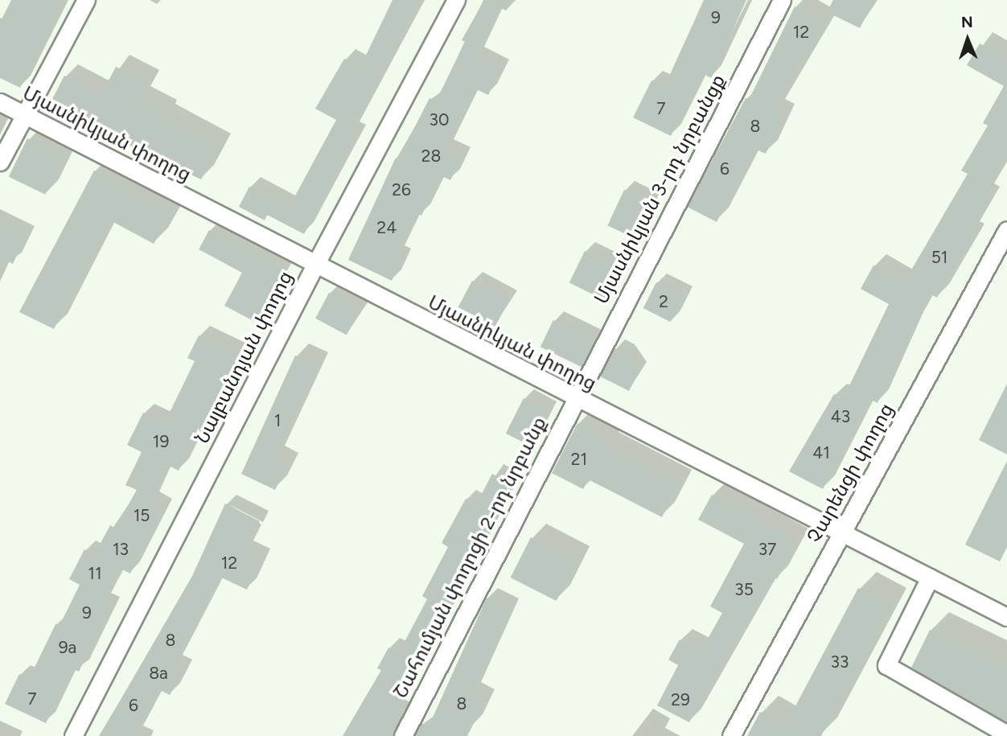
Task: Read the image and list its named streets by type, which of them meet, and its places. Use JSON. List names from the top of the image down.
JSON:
{
  "streets": {
    "street": [
      "Մյասնիկյան փողոց",
      "Մյասնիկյան 3-րդ նրբանցք",
      "Նալբանդյան փողոց",
      "Չարենցի փողոց",
      "Շահումյան փողոցի 2-րդ նրբանք"
    ]
  },
  "crossings": [
    ["Մյասնիկյան փողոց", "Մյասնիկյան 3-րդ նրբանցք"],
    ["Մյասնիկյան փողոց", "Նալբանդյան փողոց"],
    ["Մյասնիկյան փողոց", "Չարենցի փողոց"],
    ["Մյասնիկյան փողոց", "Շահումյան փողոցի 2-րդ նրբանք"],
    ["Մյասնիկյան 3-րդ նրբանցք", "Շահումյան փողոցի 2-րդ նրբանք"]
  ],
  "house_numbers": [
    "9",
    "12",
    "7",
    "30",
    "8",
    "28",
    "6",
    "26",
    "24",
    "51",
    "2",
    "43",
    "1",
    "19",
    "41",
    "21",
    "15",
    "13",
    "37",
    "12",
    "11",
    "35",
    "9",
    "8",
    "9a",
    "33",
    "8a",
    "7",
    "29",
    "8",
    "6"
  ],
  "north": "top"
}
